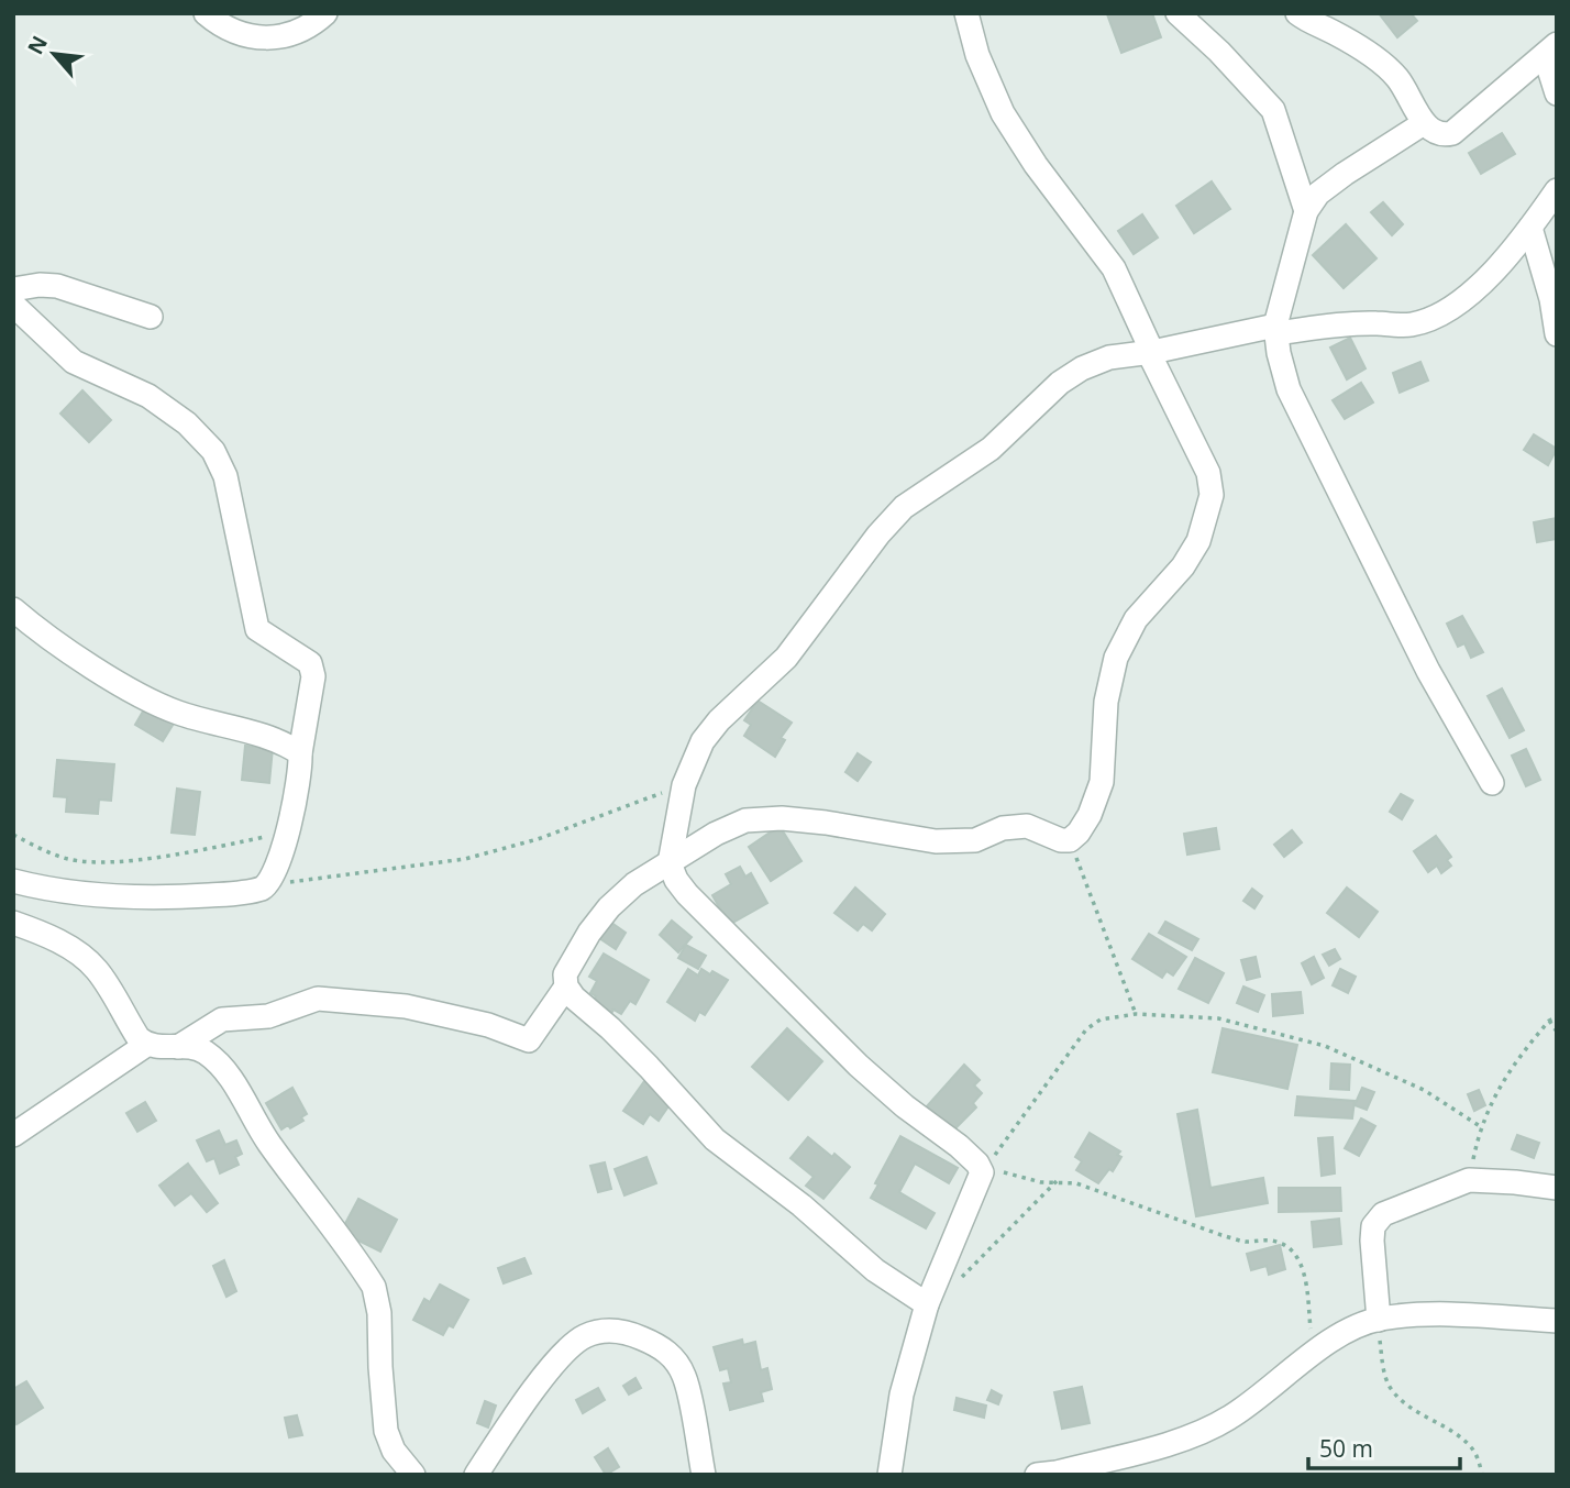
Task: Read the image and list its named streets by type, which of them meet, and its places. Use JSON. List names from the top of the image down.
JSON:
{
  "scale_bar": "50 m",
  "north": "top left"
}
